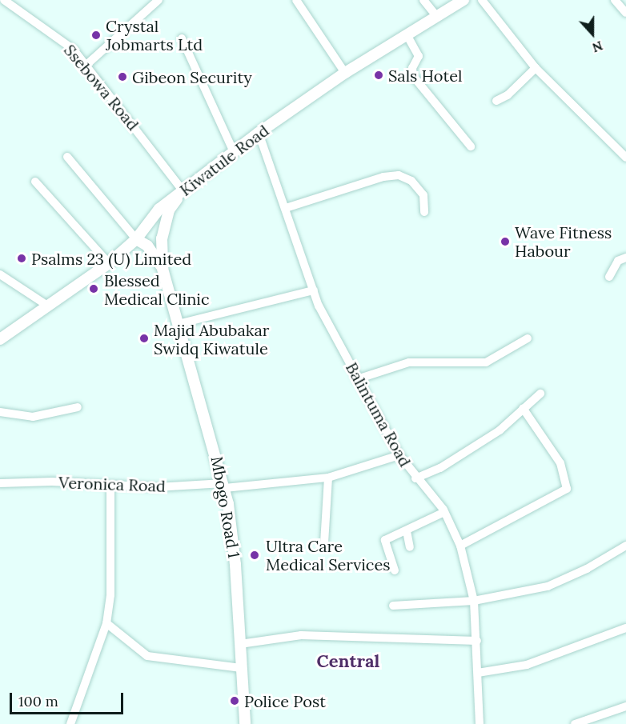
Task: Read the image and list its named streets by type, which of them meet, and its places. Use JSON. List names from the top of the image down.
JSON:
{
  "streets": {
    "main road": ["Kiwatule Road", "Mbogo Road 1"],
    "street": ["Ssebowa Road", "Balintuma Road", "Veronica Road"]
  },
  "crossings": [
    ["Ssebowa Road", "Kiwatule Road"],
    ["Ssebowa Road", "Mbogo Road 1"],
    ["Kiwatule Road", "Balintuma Road"],
    ["Kiwatule Road", "Mbogo Road 1"],
    ["Balintuma Road", "Veronica Road"],
    ["Veronica Road", "Mbogo Road 1"]
  ],
  "districts": ["Central"],
  "places": [
    "Crystal Jobmarts Ltd",
    "Sals Hotel",
    "Gibeon Security",
    "Wave Fitness Habour",
    "Psalms 23 (U) Limited",
    "Blessed Medical Clinic",
    "Majid Abubakar Swidq Kiwatule",
    "Ultra Care Medical Services",
    "Police Post"
  ],
  "scale_bar": "100 m",
  "north": "bottom"
}
